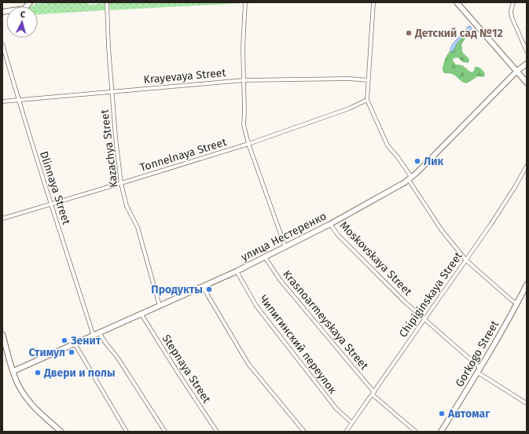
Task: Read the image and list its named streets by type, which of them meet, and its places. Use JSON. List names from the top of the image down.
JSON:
{
  "streets": {
    "street": [
      "Krayevaya Street",
      "Kazachya Street",
      "Tonnelnaya Street",
      "Dlinnaya Street",
      "улица Нестеренко",
      "Moskovskaya Street",
      "Chipiginskaya Street",
      "Krasnoarmeyskaya Street",
      "Чипигинский переулок",
      "Gorkogo Street",
      "Stepnaya Street"
    ]
  },
  "crossings": [
    ["Krayevaya Street", "Kazachya Street"],
    ["Krayevaya Street", "Dlinnaya Street"],
    ["Kazachya Street", "Tonnelnaya Street"],
    ["Kazachya Street", "улица Нестеренко"],
    ["Tonnelnaya Street", "Dlinnaya Street"],
    ["Dlinnaya Street", "улица Нестеренко"],
    ["улица Нестеренко", "Moskovskaya Street"],
    ["улица Нестеренко", "Krasnoarmeyskaya Street"],
    ["улица Нестеренко", "Чипигинский переулок"],
    ["улица Нестеренко", "Stepnaya Street"],
    ["Moskovskaya Street", "Chipiginskaya Street"],
    ["Moskovskaya Street", "Gorkogo Street"],
    ["Chipiginskaya Street", "Krasnoarmeyskaya Street"],
    ["Chipiginskaya Street", "Чипигинский переулок"]
  ],
  "places": [
    "Детский сад №12",
    "Лик",
    "Продукты",
    "Зенит",
    "Стимул",
    "Двери и полы",
    "Автомаг"
  ],
  "north": "top"
}
